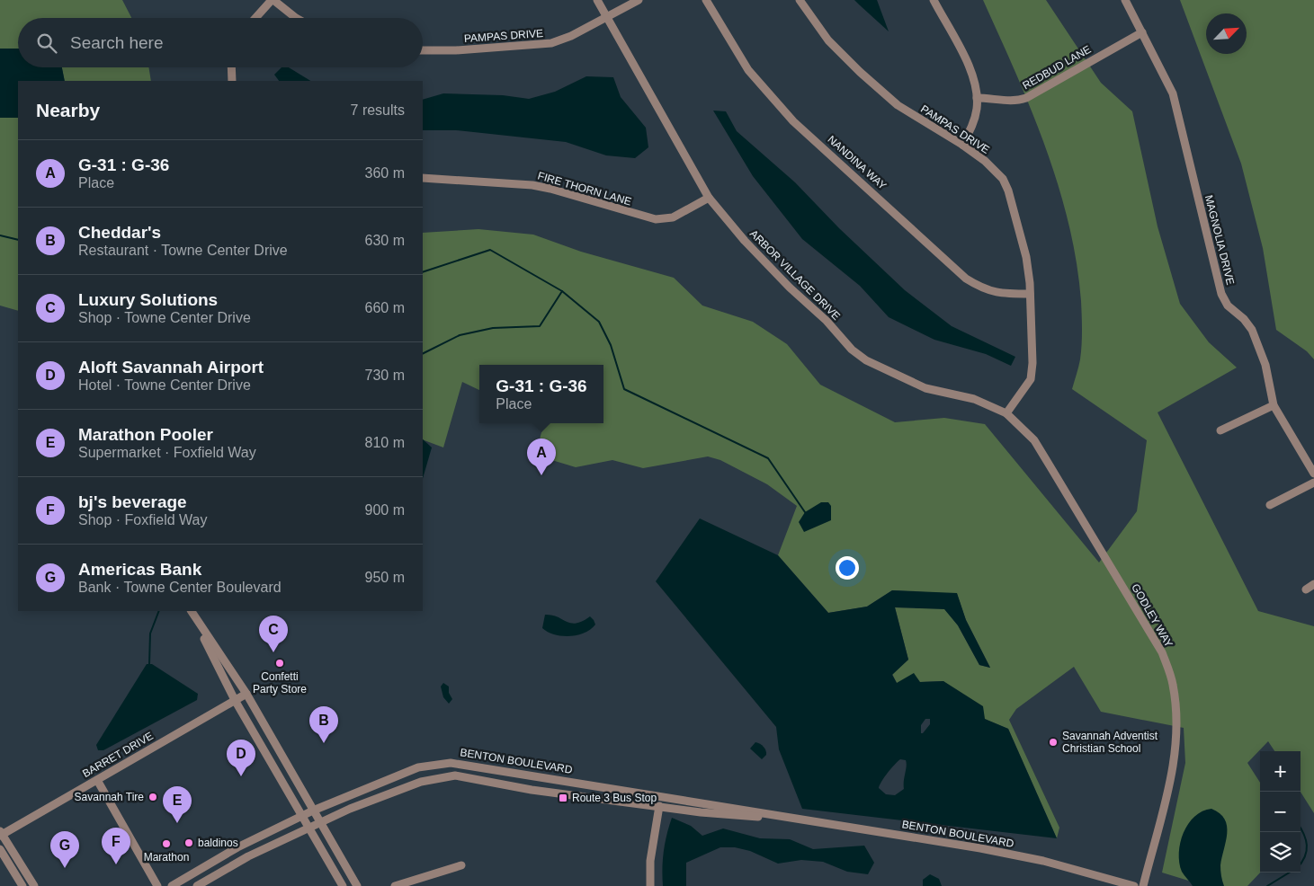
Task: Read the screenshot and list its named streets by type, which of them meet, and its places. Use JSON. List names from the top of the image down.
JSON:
{
  "streets": {
    "street": [
      "PAMPAS DRIVE",
      "REDBUD LANE",
      "NANDINA WAY",
      "FIRE THORN LANE",
      "MAGNOLIA DRIVE",
      "ARBOR VILLAGE DRIVE",
      "GODLEY WAY",
      "BARRET DRIVE",
      "BENTON BOULEVARD"
    ]
  },
  "crossings": [
    ["PAMPAS DRIVE", "NANDINA WAY"],
    ["PAMPAS DRIVE", "ARBOR VILLAGE DRIVE"],
    ["PAMPAS DRIVE", "GODLEY WAY"],
    ["REDBUD LANE", "MAGNOLIA DRIVE"],
    ["FIRE THORN LANE", "ARBOR VILLAGE DRIVE"],
    ["ARBOR VILLAGE DRIVE", "GODLEY WAY"]
  ],
  "places": {
    "other": [
      "Confetti Party Store",
      "Savannah Adventist Christian School",
      "Savannah Tire",
      "baldinos",
      "Marathon"
    ],
    "transit": ["Route 3 Bus Stop"]
  },
  "north": "top right",
  "page": {
    "search": "Search here",
    "heading": ["Nearby", "7 results"],
    "list": [
      {
        "mark": "A",
        "name": "G-31 : G-36",
        "note": "Place",
        "value": "360 m"
      },
      {
        "mark": "B",
        "name": "Cheddar's",
        "note": "Restaurant · Towne Center Drive",
        "value": "630 m"
      },
      {
        "mark": "C",
        "name": "Luxury Solutions",
        "note": "Shop · Towne Center Drive",
        "value": "660 m"
      },
      {
        "mark": "D",
        "name": "Aloft Savannah Airport",
        "note": "Hotel · Towne Center Drive",
        "value": "730 m"
      },
      {
        "mark": "E",
        "name": "Marathon Pooler",
        "note": "Supermarket · Foxfield Way",
        "value": "810 m"
      },
      {
        "mark": "F",
        "name": "bj's beverage",
        "note": "Shop · Foxfield Way",
        "value": "900 m"
      },
      {
        "mark": "G",
        "name": "Americas Bank",
        "note": "Bank · Towne Center Boulevard",
        "value": "950 m"
      }
    ],
    "popup": ["G-31 : G-36", "Place"],
    "pins": [
      "A",
      "C",
      "B",
      "D",
      "E",
      "F",
      "G"
    ],
    "map_buttons": ["+", "−"]
  }
}
